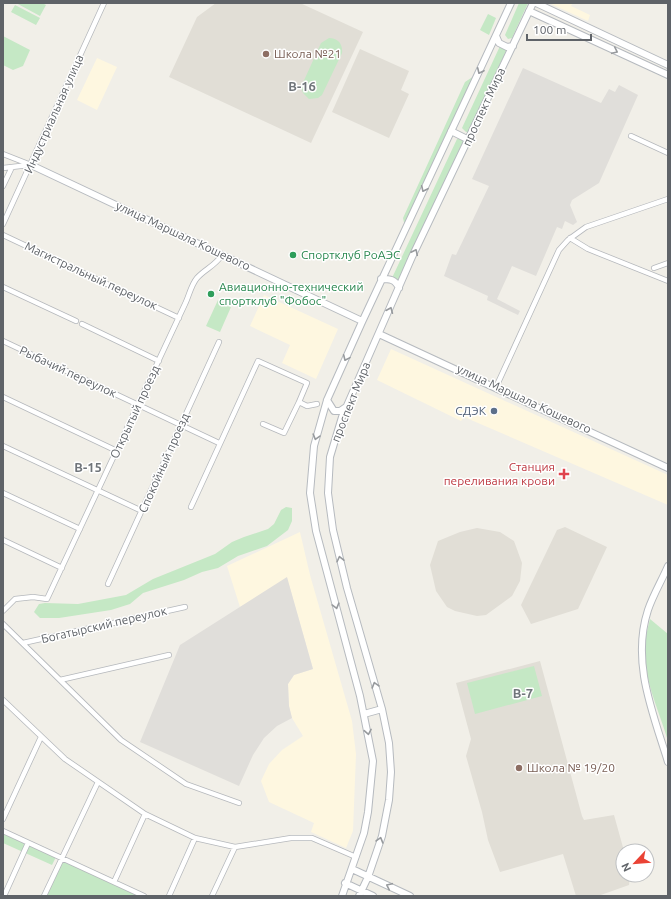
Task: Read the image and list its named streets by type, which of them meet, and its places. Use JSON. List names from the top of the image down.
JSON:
{
  "streets": {
    "main road": ["проспект Мира", "улица Маршала Кошевого"],
    "street": [
      "Индустриальная улица",
      "Магистральный переулок",
      "Рыбачий переулок",
      "Открытый проезд",
      "Спокойный проезд",
      "Богатырский переулок"
    ]
  },
  "crossings": [
    ["проспект Мира", "улица Маршала Кошевого"],
    ["Индустриальная улица", "улица Маршала Кошевого"],
    ["улица Маршала Кошевого", "Открытый проезд"],
    ["Магистральный переулок", "Открытый проезд"],
    ["Рыбачий переулок", "Открытый проезд"],
    ["Рыбачий переулок", "Спокойный проезд"]
  ],
  "districts": ["В-16", "В-15", "В-7"],
  "places": {
    "other": [
      "Школа №21",
      "Спортклуб РоАЭС",
      "Авиационно-технический спортклуб \"Фобос\"",
      "СДЭК",
      "Школа № 19/20"
    ],
    "health": ["Станция переливания крови"]
  },
  "scale_bar": "100 m",
  "north": "bottom left"
}
